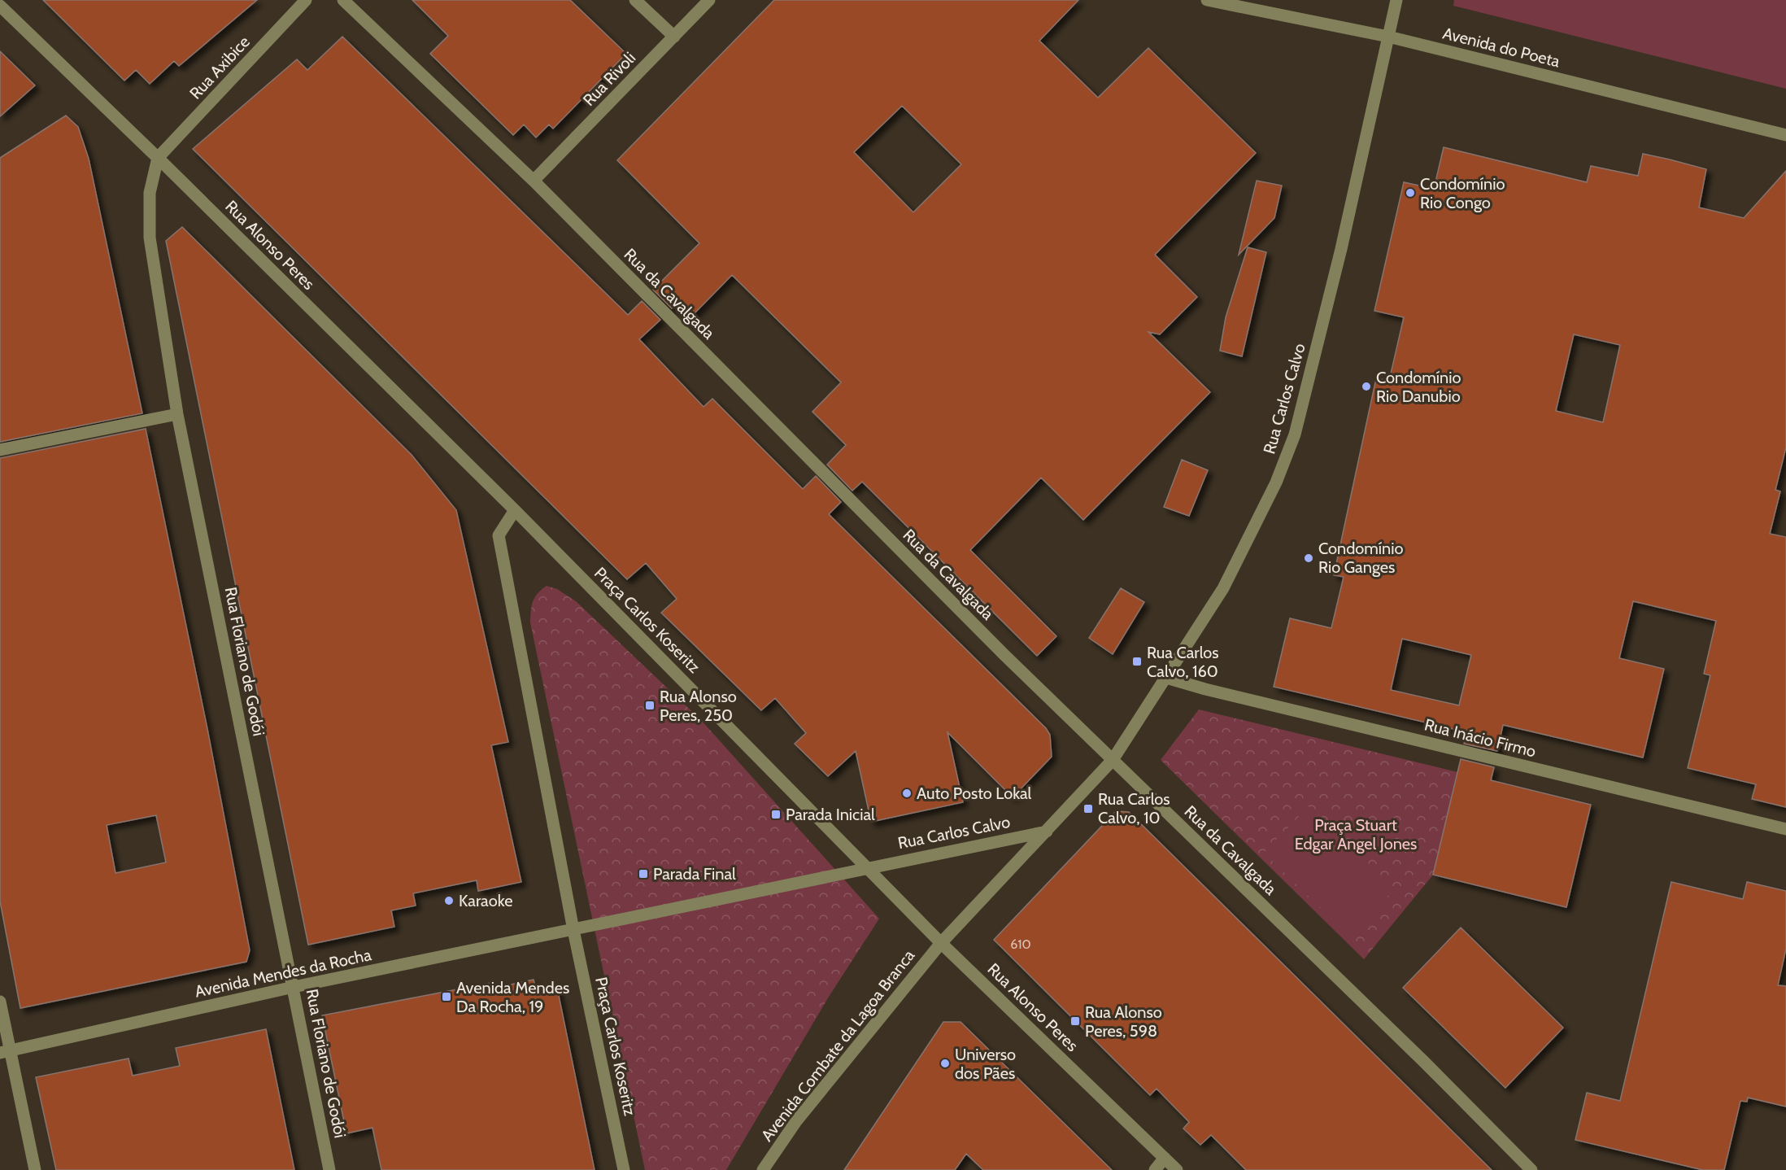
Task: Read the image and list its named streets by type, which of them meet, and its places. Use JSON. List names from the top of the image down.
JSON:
{
  "streets": {
    "street": [
      "Avenida do Poeta",
      "Rua Axibice",
      "Rua Rivoli",
      "Rua Alonso Peres",
      "Rua da Cavalgada",
      "Rua Carlos Calvo",
      "Praça Carlos Koseritz",
      "Rua Floriano de Godói",
      "Rua Inácio Firmo",
      "Avenida Mendes da Rocha",
      "Avenida Combate da Lagoa Branca"
    ]
  },
  "crossings": [
    ["Avenida do Poeta", "Rua Carlos Calvo"],
    ["Rua Axibice", "Rua Alonso Peres"],
    ["Rua Axibice", "Rua Floriano de Godói"],
    ["Rua Rivoli", "Rua da Cavalgada"],
    ["Rua Alonso Peres", "Rua Carlos Calvo"],
    ["Rua Alonso Peres", "Praça Carlos Koseritz"],
    ["Rua Alonso Peres", "Rua Floriano de Godói"],
    ["Rua Alonso Peres", "Avenida Combate da Lagoa Branca"],
    ["Rua da Cavalgada", "Rua Carlos Calvo"],
    ["Rua Carlos Calvo", "Praça Carlos Koseritz"],
    ["Rua Carlos Calvo", "Rua Inácio Firmo"],
    ["Rua Carlos Calvo", "Avenida Combate da Lagoa Branca"],
    ["Praça Carlos Koseritz", "Avenida Mendes da Rocha"],
    ["Rua Floriano de Godói", "Avenida Mendes da Rocha"]
  ],
  "parks": ["Praça Stuart Edgar Angel Jones"],
  "places": {
    "other": [
      "Condomínio Rio Congo",
      "Condomínio Rio Danubio",
      "Condomínio Rio Ganges",
      "Auto Posto Lokal",
      "Karaoke",
      "Universo dos Pães"
    ],
    "transit": [
      "Rua Carlos Calvo, 160",
      "Rua Alonso Peres, 250",
      "Rua Carlos Calvo, 10",
      "Parada Inicial",
      "Parada Final",
      "Avenida Mendes Da Rocha, 19",
      "Rua Alonso Peres, 598"
    ]
  },
  "house_numbers": ["610"]
}
